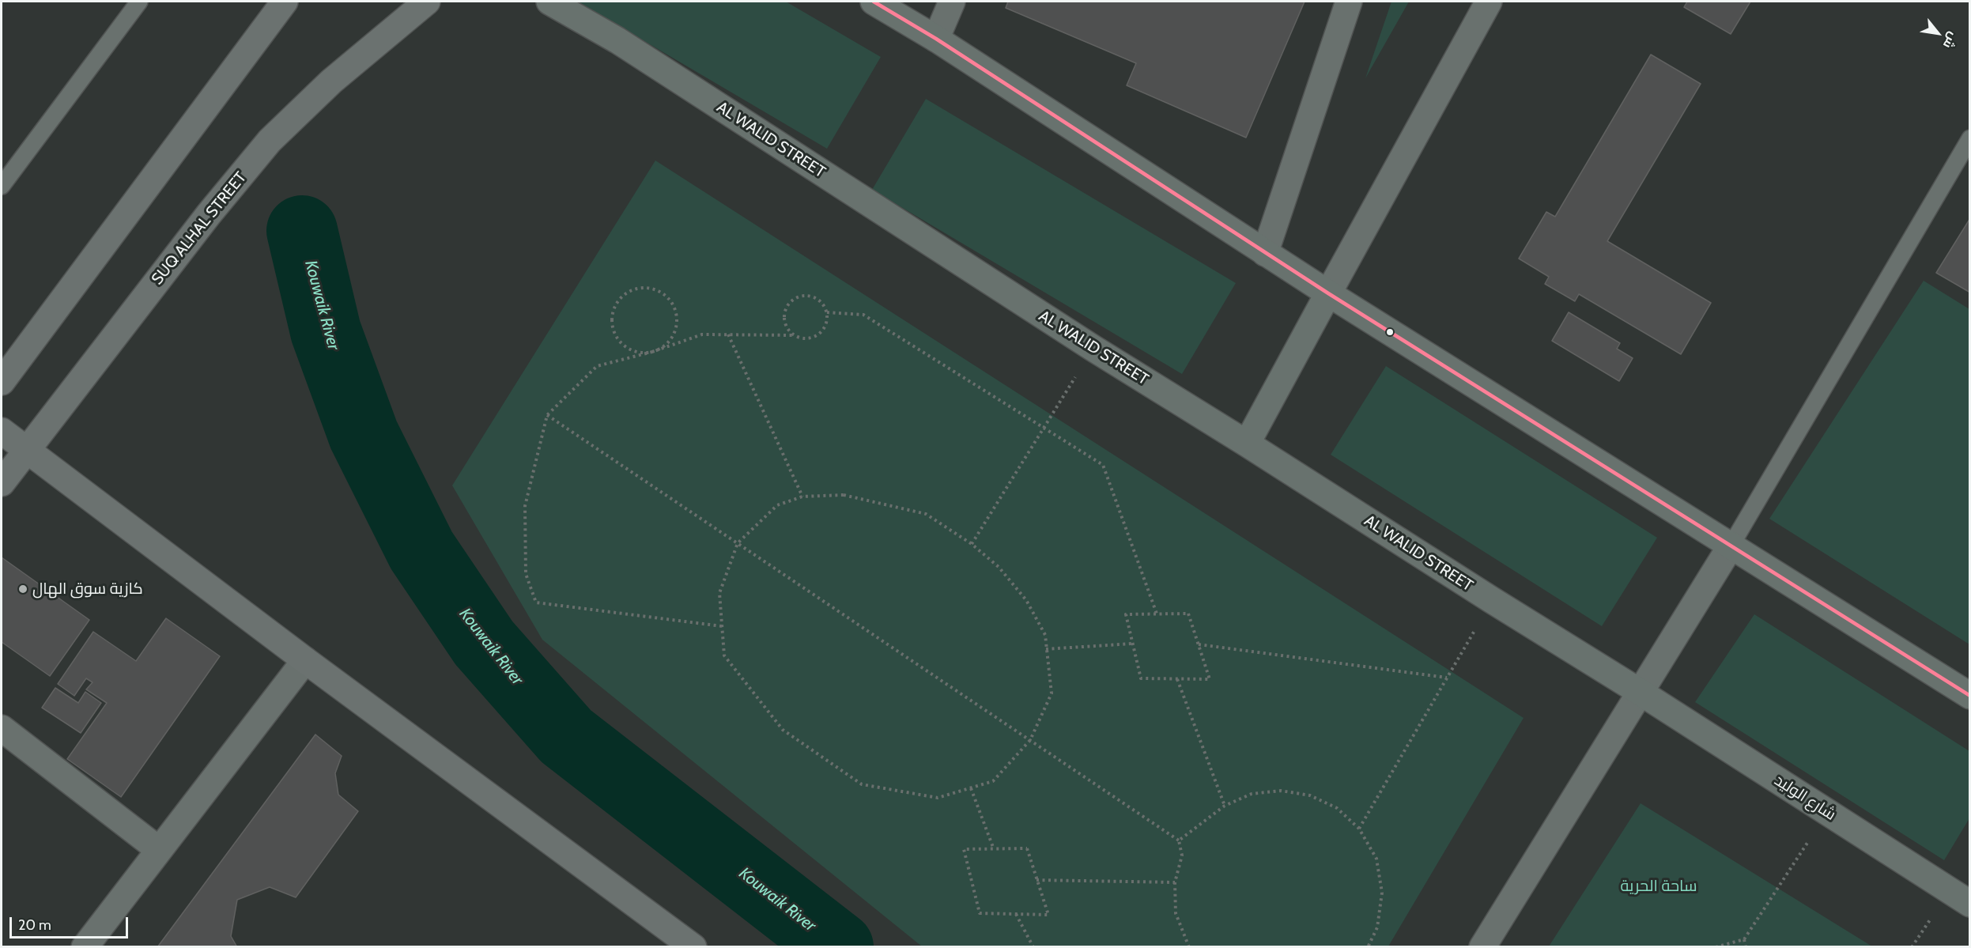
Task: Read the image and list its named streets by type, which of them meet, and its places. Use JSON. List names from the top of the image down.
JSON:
{
  "streets": {
    "main road": ["AL WALID STREET", "SUQ ALHAL STREET", "شارع الوليد"]
  },
  "crossings": [
    ["AL WALID STREET", "شارع الوليد"]
  ],
  "water": ["Kouwaik River"],
  "parks": ["ساحة الحرية"],
  "places": ["كازية سوق الهال"],
  "scale_bar": "20 m",
  "north": "bottom right"
}
